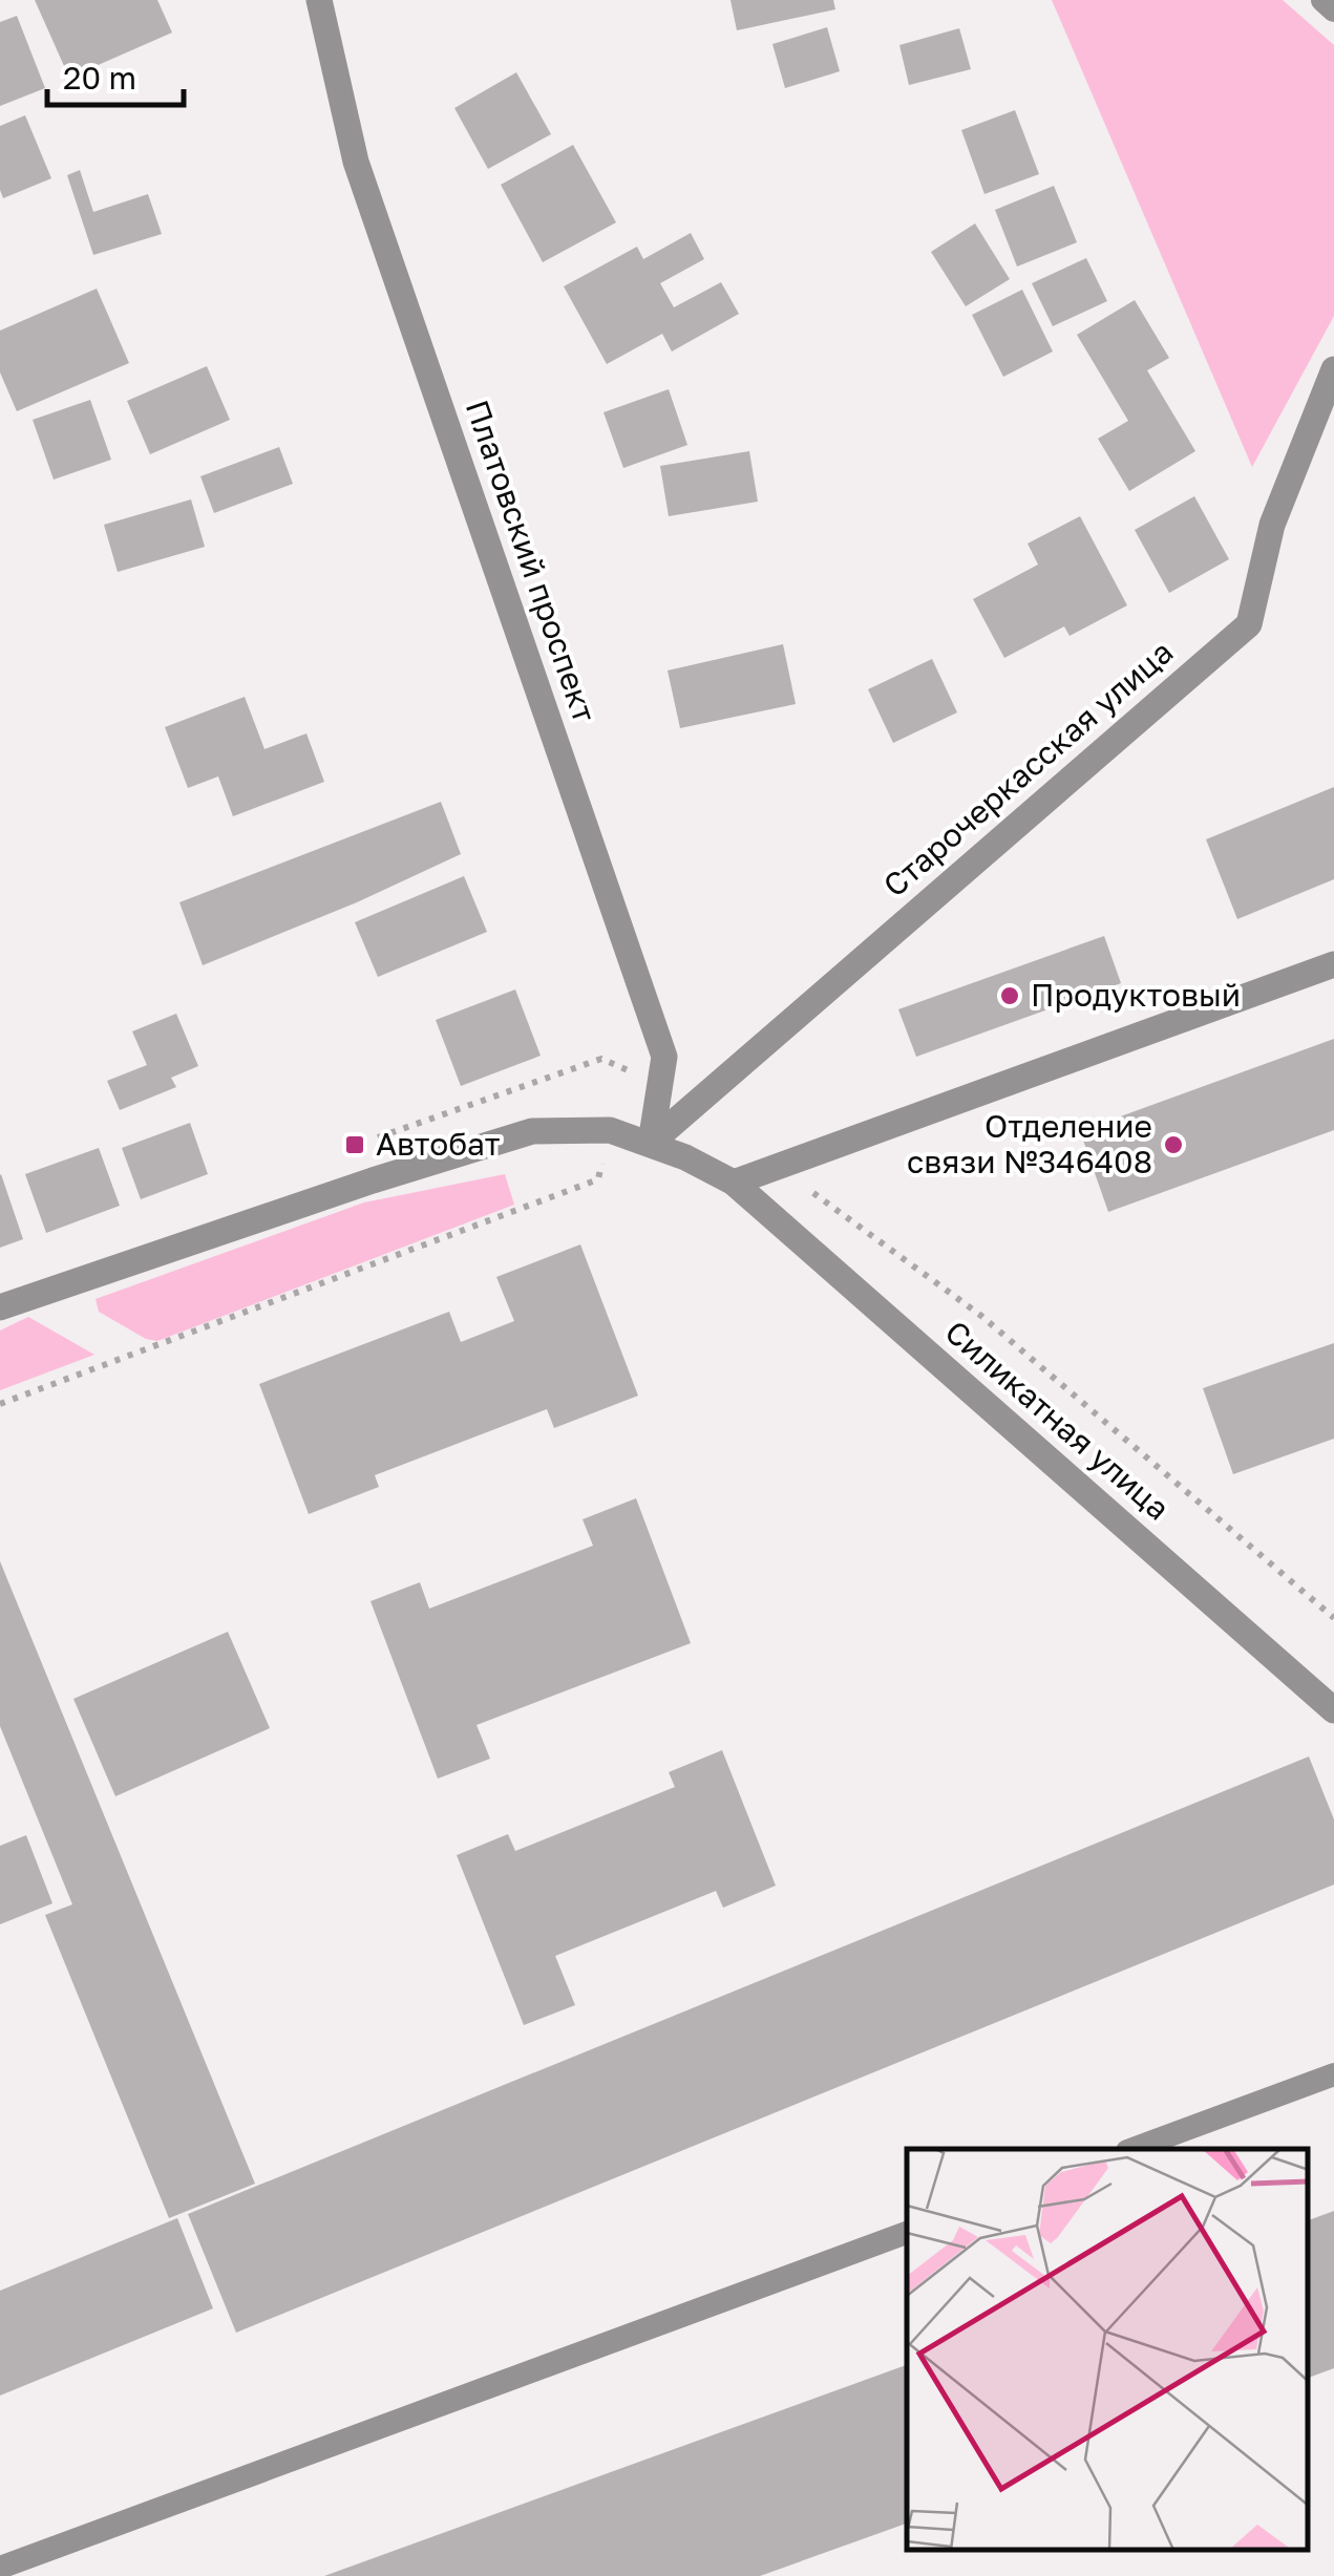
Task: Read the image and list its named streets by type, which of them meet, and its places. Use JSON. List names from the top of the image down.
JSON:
{
  "streets": {
    "street": ["Платовский проспект", "Старочеркасская улица", "Силикатная улица"]
  },
  "crossings": [
    ["Платовский проспект", "Старочеркасская улица"],
    ["Платовский проспект", "Силикатная улица"],
    ["Старочеркасская улица", "Силикатная улица"]
  ],
  "places": {
    "other": ["Продуктовый", "Отделение связи №346408"],
    "transit": ["Автобат"]
  },
  "scale_bar": "20 m"
}
